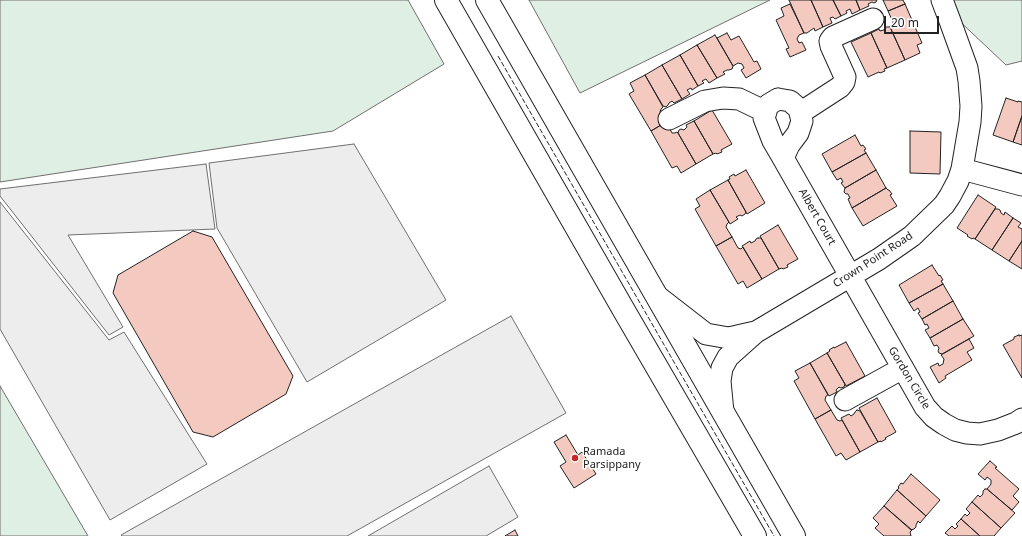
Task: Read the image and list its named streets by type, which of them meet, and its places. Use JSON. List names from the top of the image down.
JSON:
{
  "streets": {
    "street": ["Albert Court", "Crown Point Road", "Gordon Circle"]
  },
  "crossings": [
    ["Albert Court", "Crown Point Road"],
    ["Albert Court", "Gordon Circle"],
    ["Crown Point Road", "Gordon Circle"]
  ],
  "places": ["Ramada Parsippany"],
  "scale_bar": "20 m"
}
